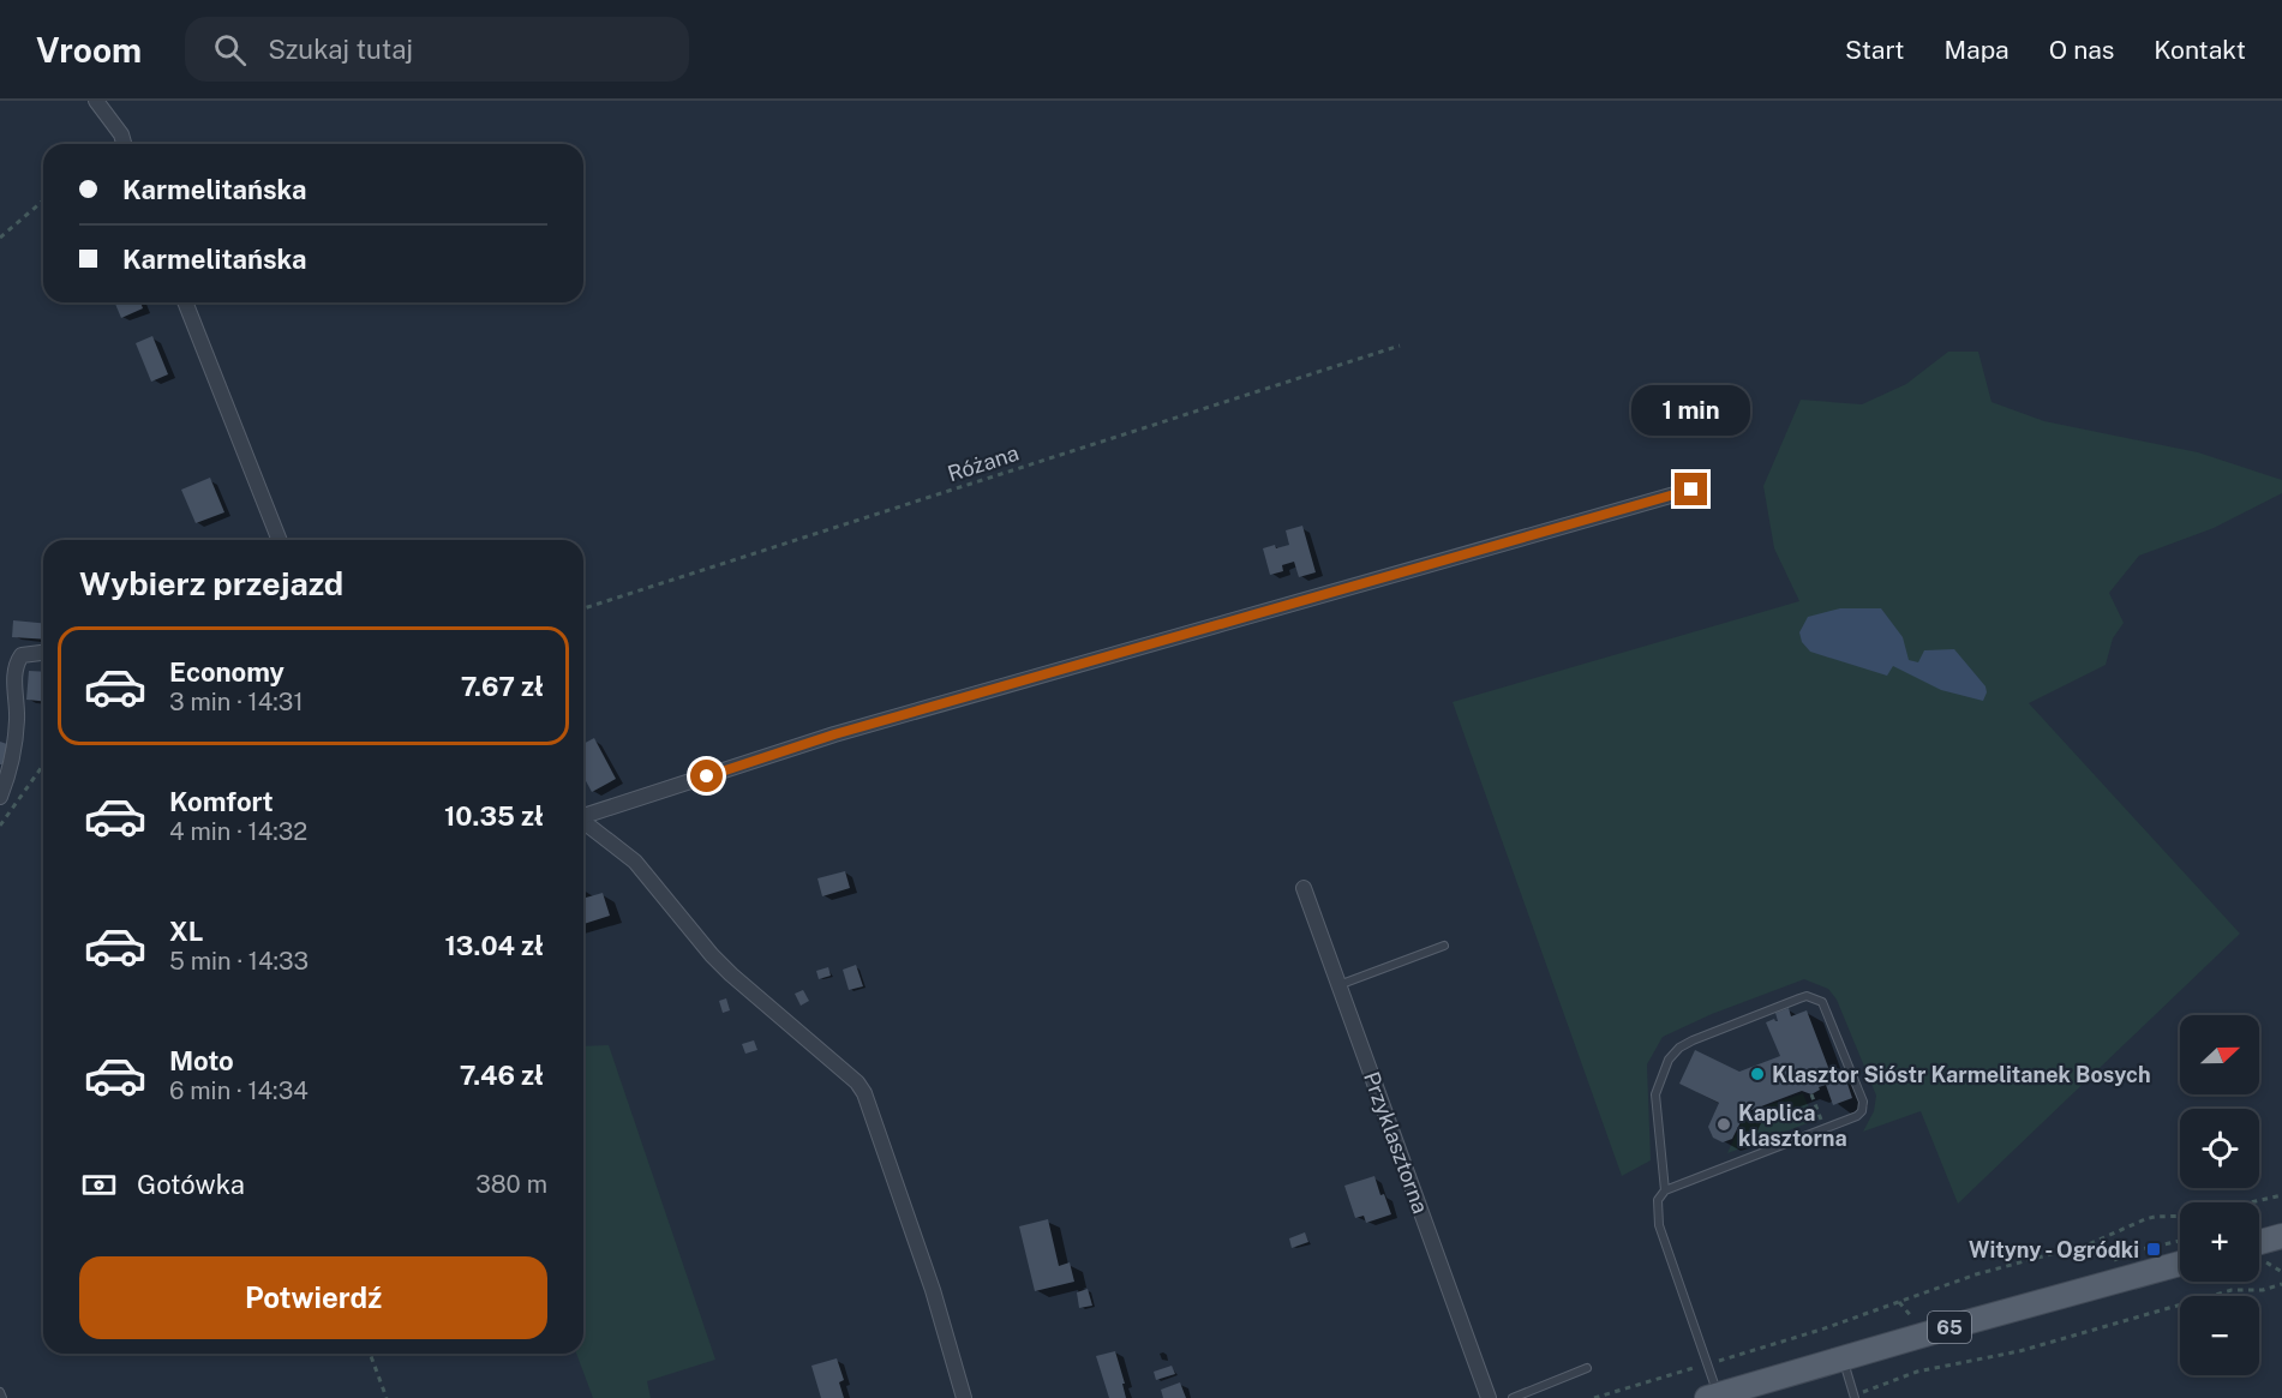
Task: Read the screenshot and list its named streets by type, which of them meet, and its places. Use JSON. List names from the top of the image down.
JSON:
{
  "streets": {
    "main road": ["65"],
    "street": ["Przyklasztorna"],
    "path": ["Różana"]
  },
  "places": {
    "other": ["Klasztor Sióstr Karmelitanek Bosych", "Kaplica klasztorna"],
    "transit": ["Wityny - Ogródki"]
  },
  "north": "right",
  "page": {
    "header": "Vroom",
    "search": "Szukaj tutaj",
    "nav": [
      "Start",
      "Mapa",
      "O nas",
      "Kontakt"
    ],
    "banner": ["Karmelitańska", "Karmelitańska"],
    "bubble": "1 min",
    "heading": "Wybierz przejazd",
    "list": [
      {
        "name": "Economy",
        "note": "3 min · 14:31",
        "value": "7.67 zł"
      },
      {
        "name": "Komfort",
        "note": "4 min · 14:32",
        "value": "10.35 zł"
      },
      {
        "name": "XL",
        "note": "5 min · 14:33",
        "value": "13.04 zł"
      },
      {
        "name": "Moto",
        "note": "6 min · 14:34",
        "value": "7.46 zł"
      }
    ],
    "map_buttons": ["+", "−"],
    "pay": ["Gotówka", "380 m"],
    "buttons": "Potwierdź"
  }
}
